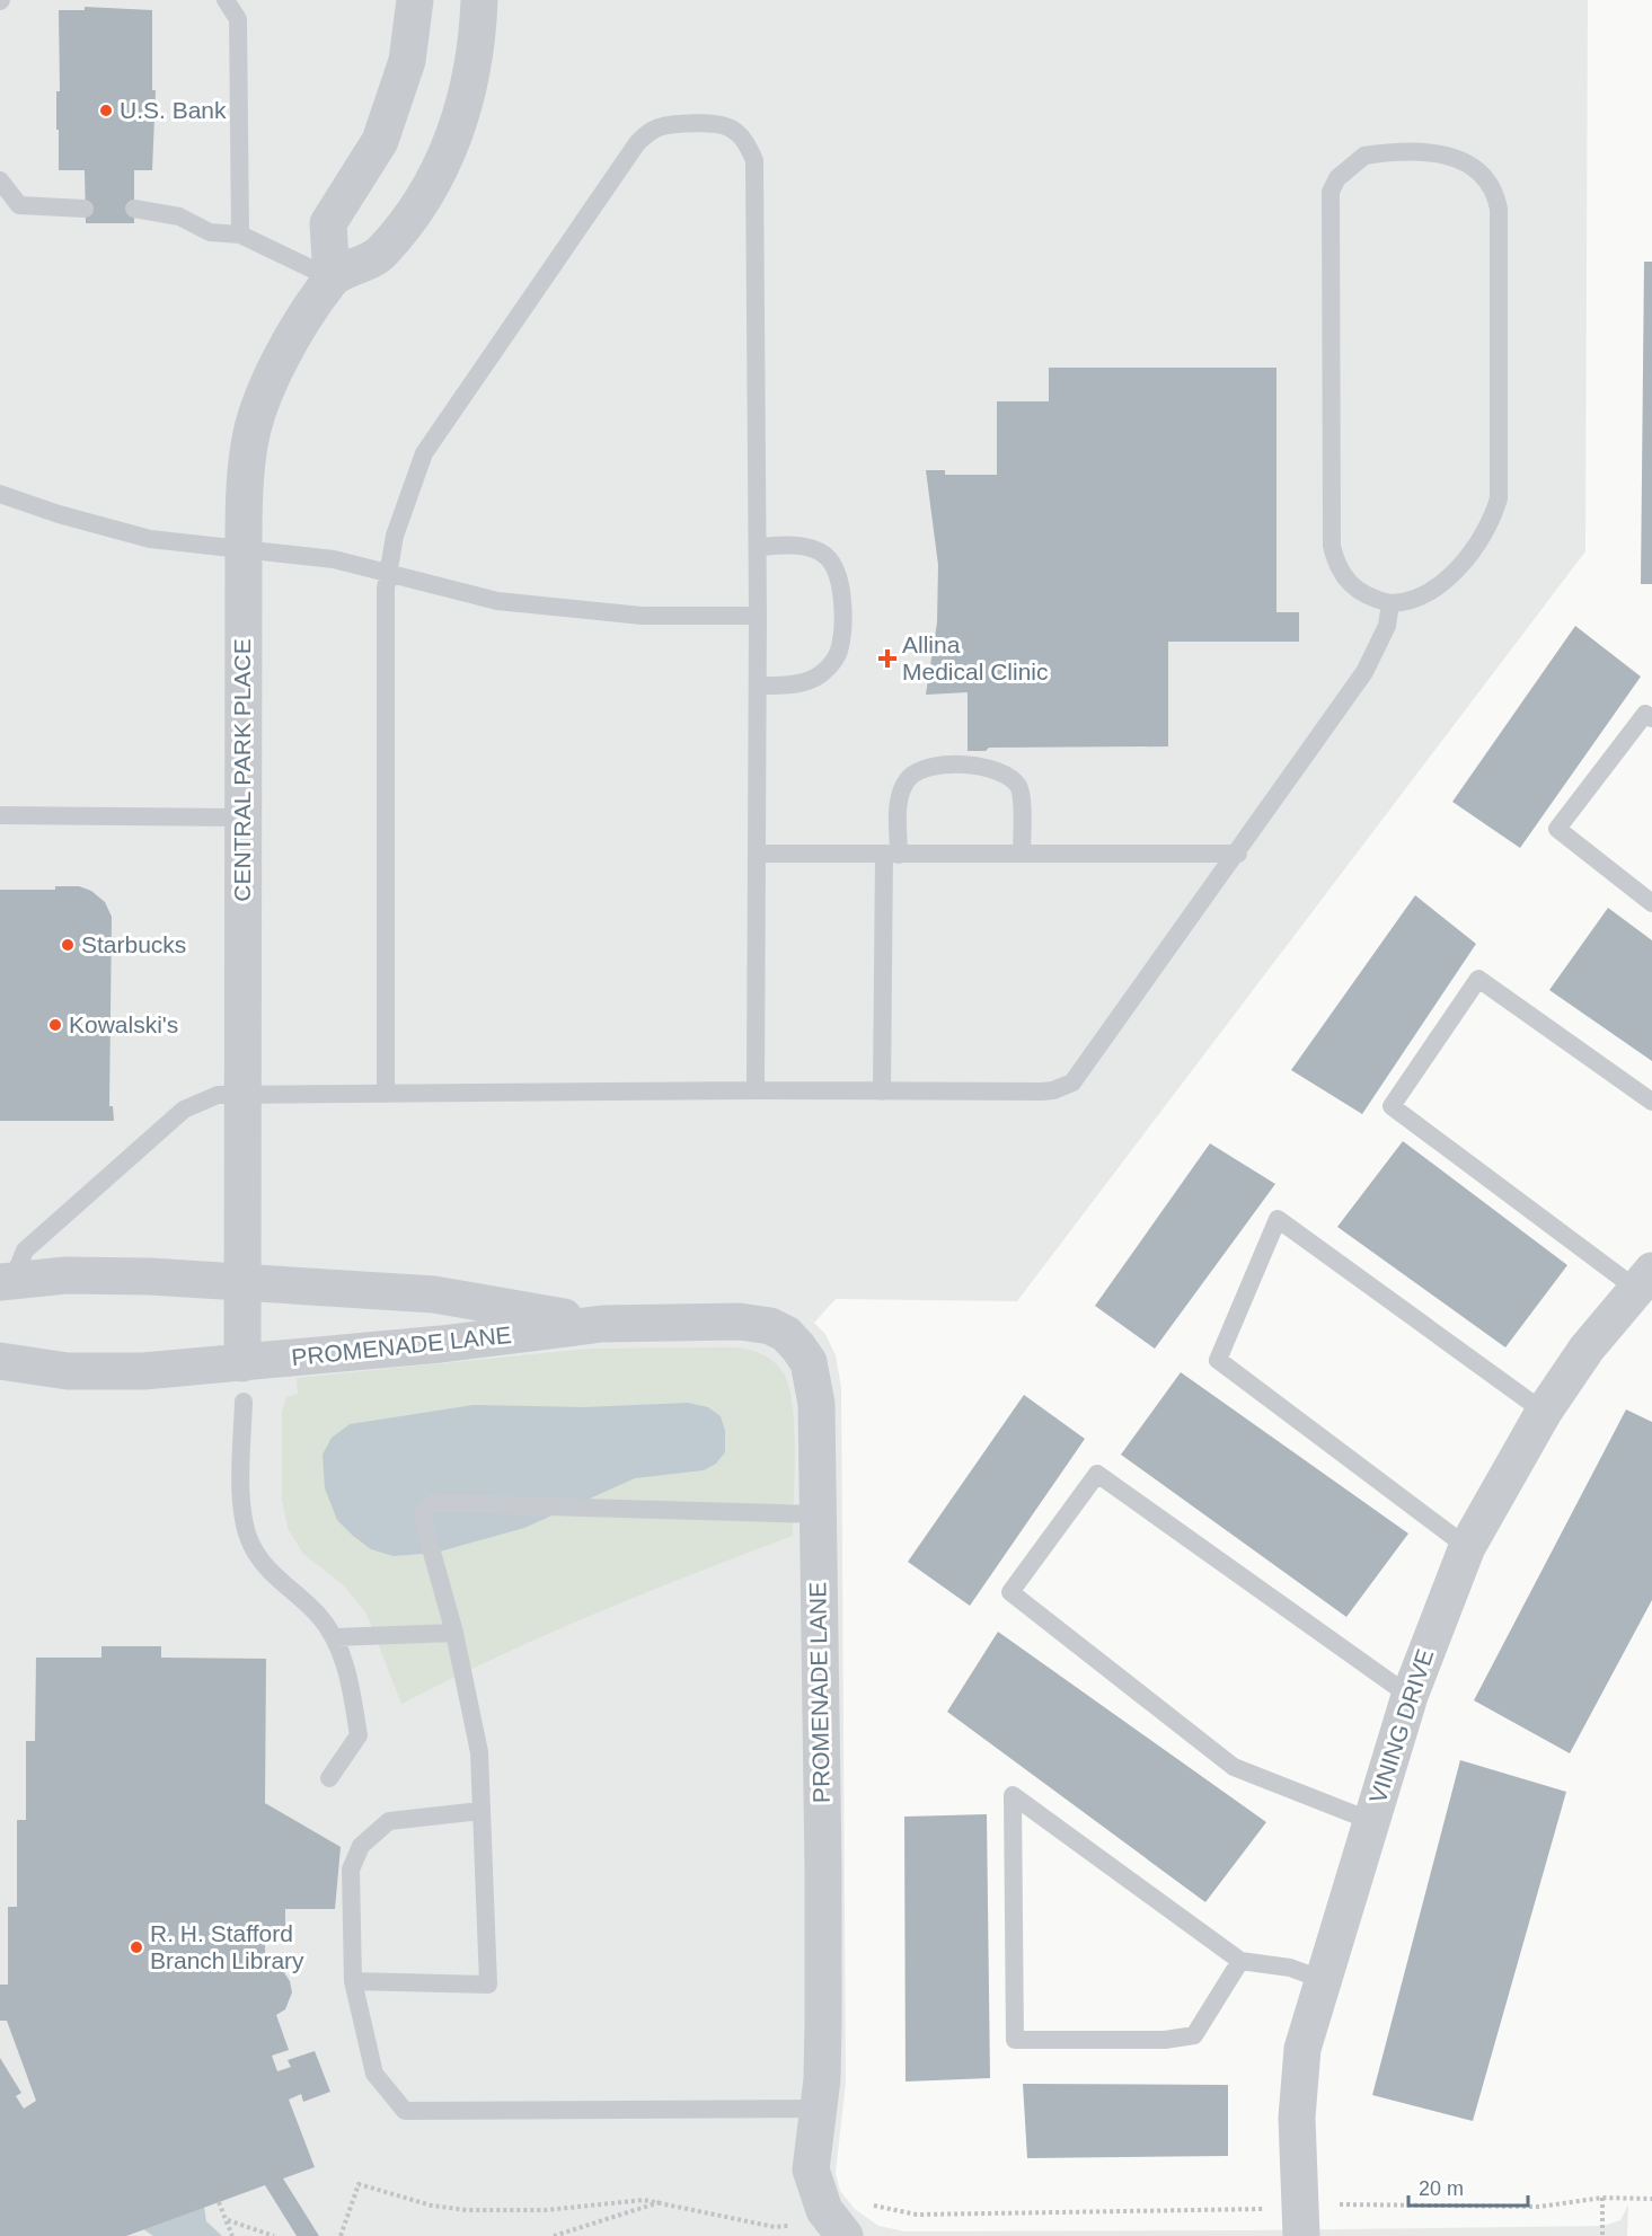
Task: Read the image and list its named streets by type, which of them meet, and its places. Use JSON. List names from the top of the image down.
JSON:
{
  "streets": {
    "street": ["CENTRAL PARK PLACE", "PROMENADE LANE", "VINING DRIVE"]
  },
  "crossings": [
    ["CENTRAL PARK PLACE", "PROMENADE LANE"]
  ],
  "places": {
    "other": [
      "U.S. Bank",
      "Starbucks",
      "Kowalski's",
      "R. H. Stafford Branch Library"
    ],
    "health": ["Allina Medical Clinic"]
  },
  "scale_bar": "20 m"
}
